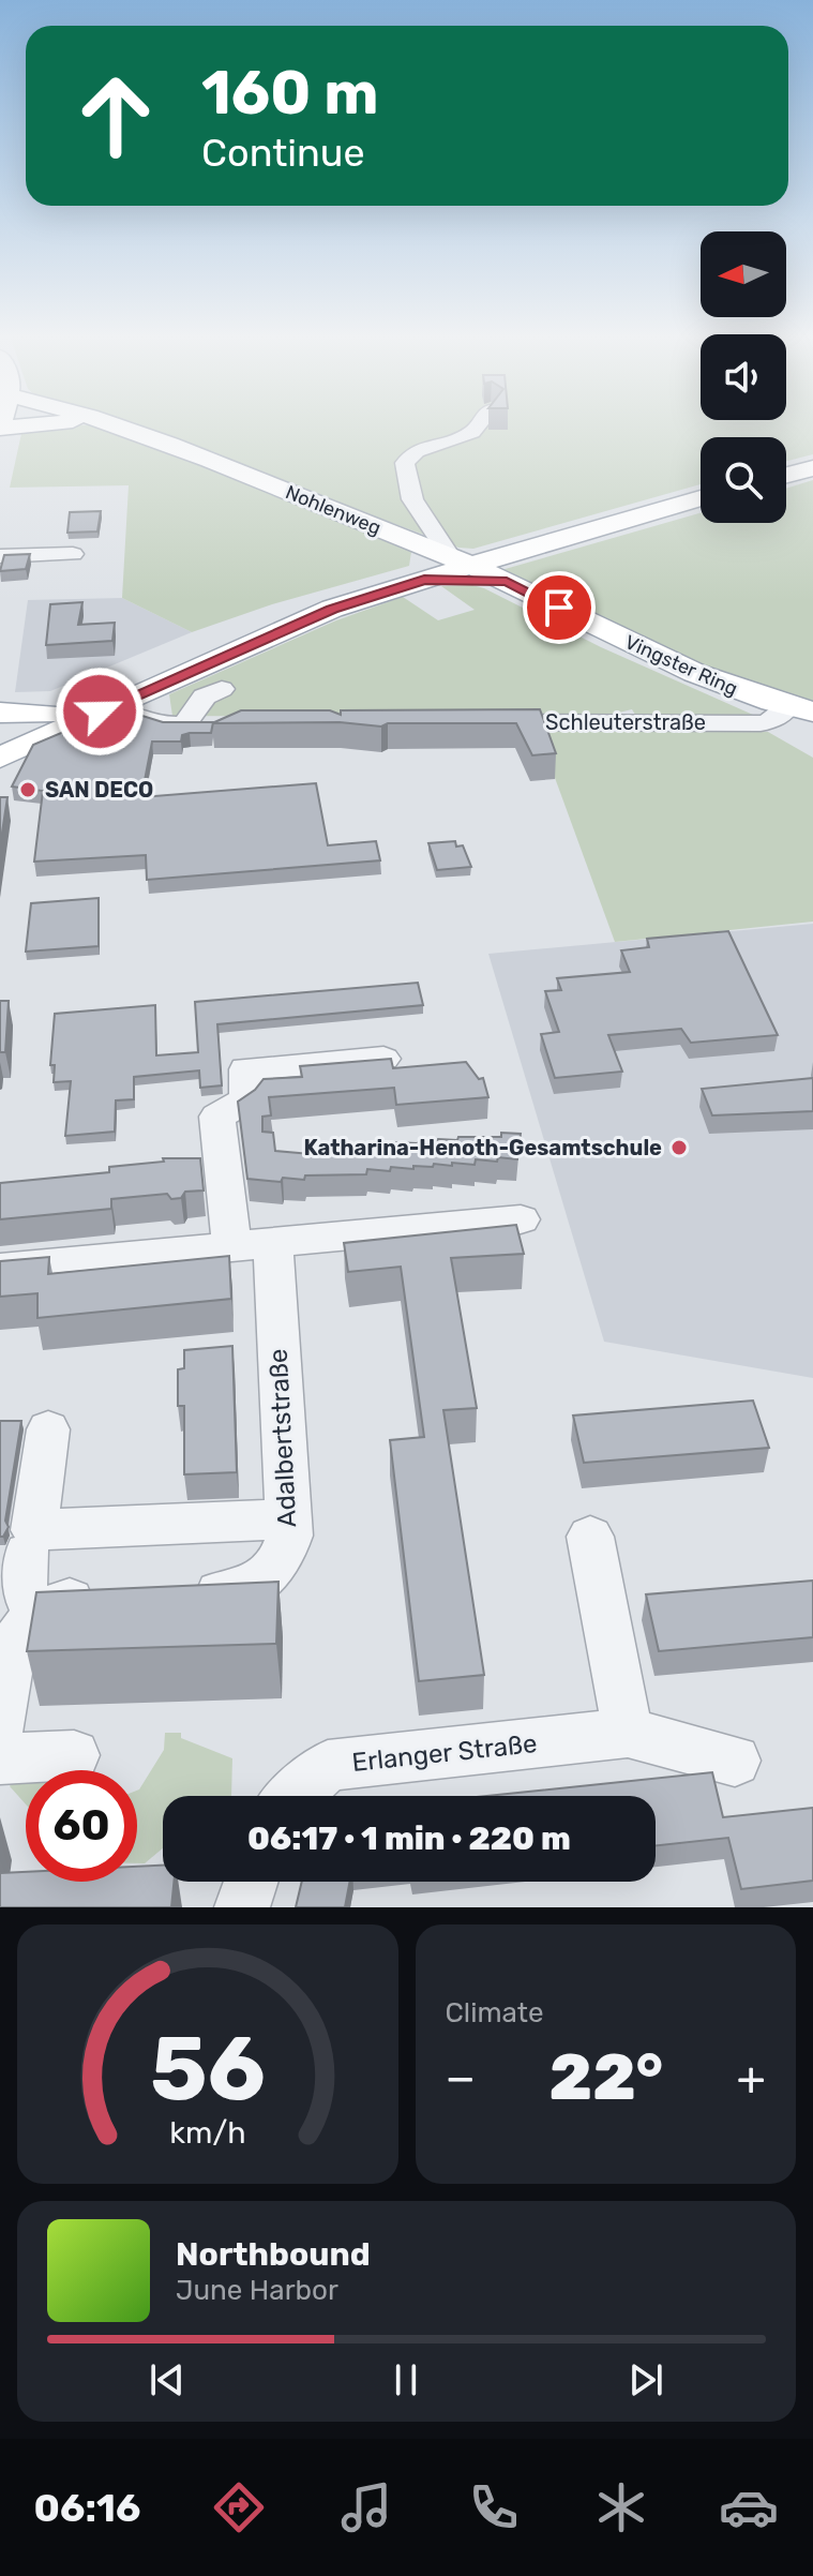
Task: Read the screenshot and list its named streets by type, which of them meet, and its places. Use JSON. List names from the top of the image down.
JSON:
{
  "streets": {
    "main road": ["Nohlenweg", "Vingster Ring"],
    "street": ["Schleuterstraße", "Adalbertstraße", "Erlanger Straße"]
  },
  "crossings": [
    ["Nohlenweg", "Vingster Ring"],
    ["Vingster Ring", "Schleuterstraße"]
  ],
  "places": ["SAN DECO", "Katharina-Henoth-Gesamtschule"],
  "north": "left",
  "page": {
    "turn": ["160 m", "Continue"],
    "limit": "60",
    "trip": "06:17 · 1 min · 220 m",
    "tile": "Climate",
    "heat": ["−", "22°", "+"],
    "song": ["Northbound", "June Harbor"],
    "tabs": "06:16",
    "gauge": ["56", "km/h"]
  }
}
